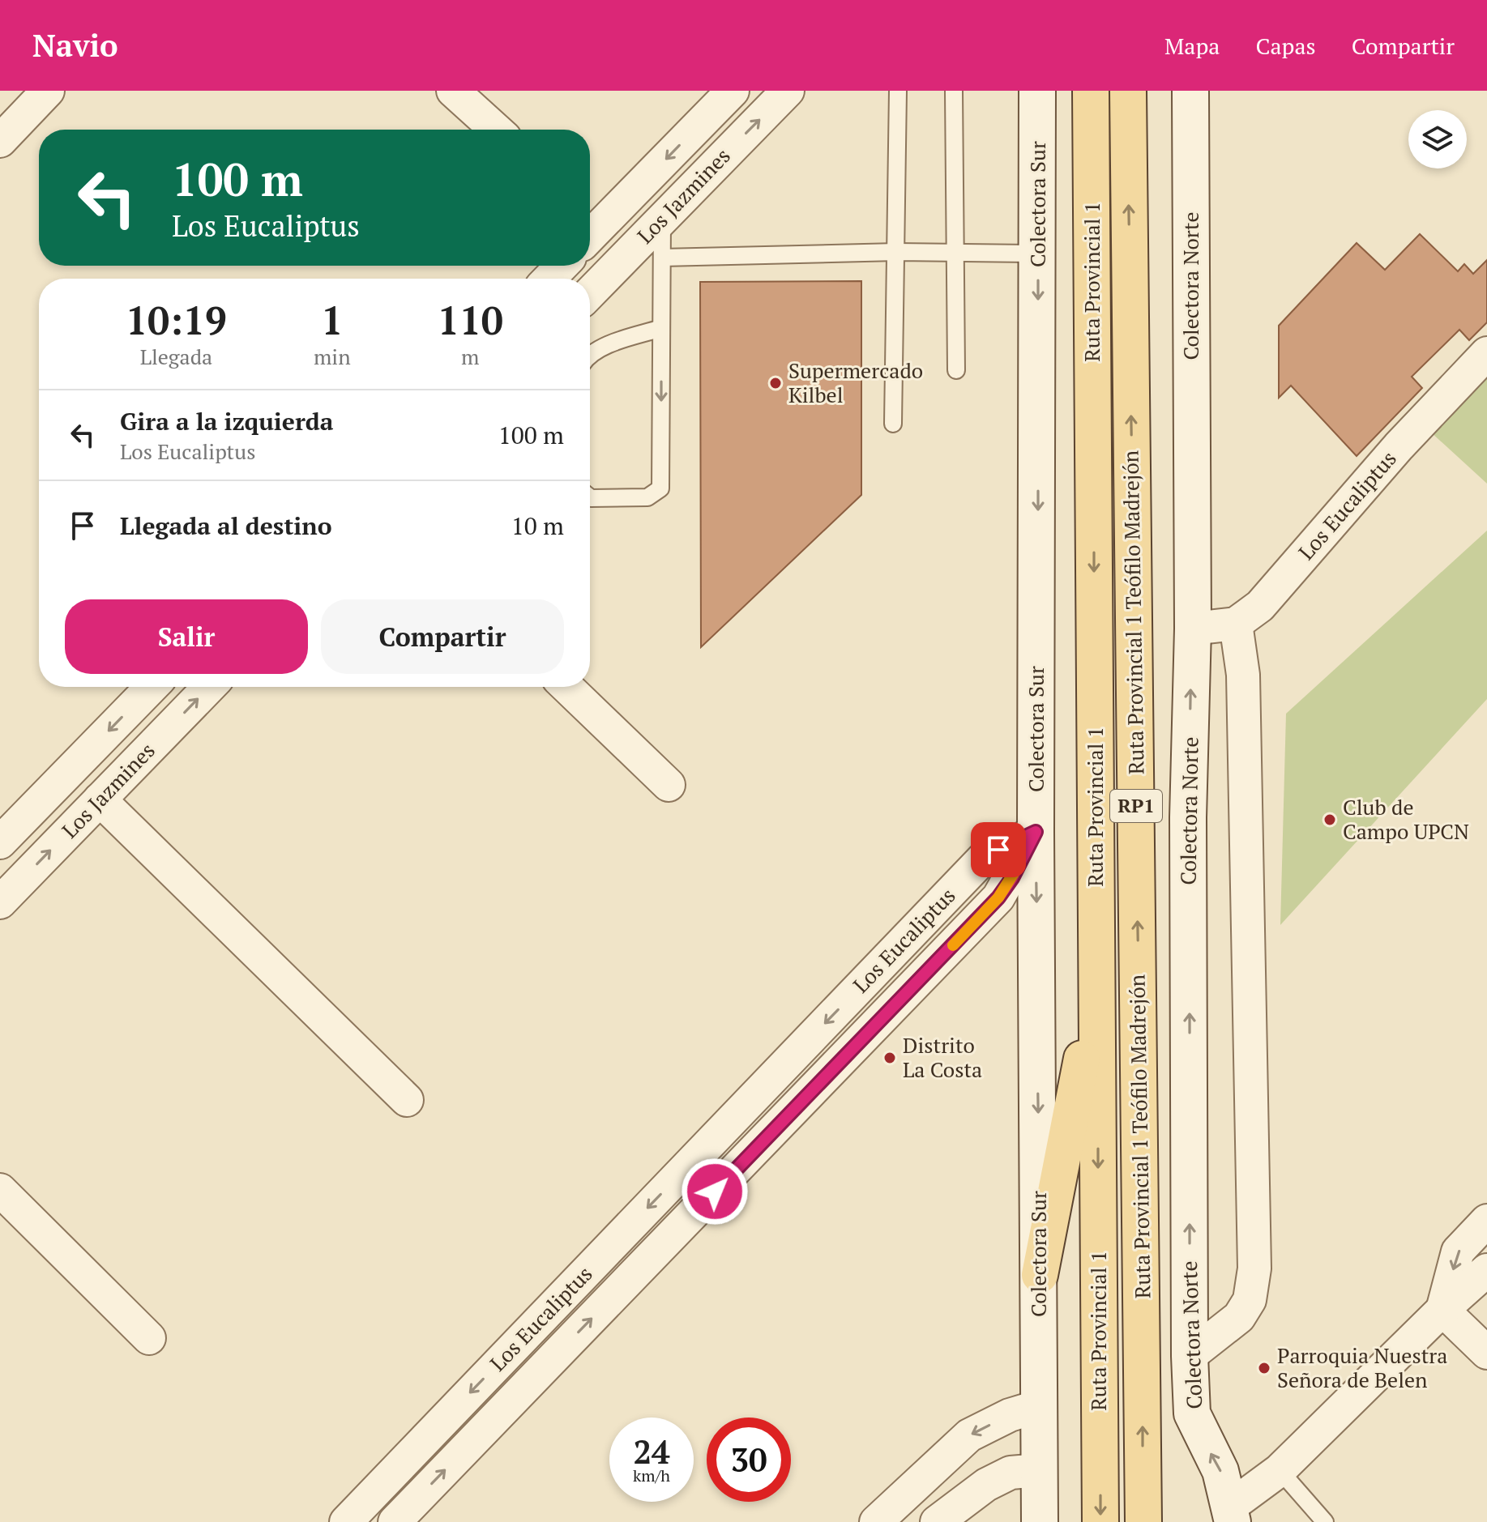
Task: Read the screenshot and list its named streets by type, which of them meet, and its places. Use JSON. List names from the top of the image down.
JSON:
{
  "streets": {
    "main road": [
      "Colectora Sur",
      "Ruta Provincial 1",
      "Colectora Norte",
      "Ruta Provincial 1 Teófilo Madrejón",
      "RP1"
    ],
    "street": ["Los Jazmines", "Los Eucaliptus"]
  },
  "crossings": [
    ["Colectora Sur", "Los Eucaliptus"]
  ],
  "one_way": ["Colectora Sur", "Ruta Provincial 1", "Ruta Provincial 1 Teófilo Madrejón"],
  "places": [
    "Supermercado Kilbel",
    "Club de Campo UPCN",
    "Distrito La Costa",
    "Parroquia Nuestra Señora de Belen"
  ],
  "page": {
    "header": "Navio",
    "nav": ["Mapa", "Capas", "Compartir"],
    "turn": ["100 m", "Los Eucaliptus"],
    "eta": [
      "10:19",
      "Llegada",
      "1",
      "min",
      "110",
      "m"
    ],
    "list": [
      {
        "name": "Gira a la izquierda",
        "note": "Los Eucaliptus",
        "value": "100 m"
      },
      {
        "name": "Llegada al destino",
        "value": "10 m"
      }
    ],
    "buttons": ["Salir", "Compartir"],
    "speed": "24 km/h",
    "limit": "30"
  }
}
